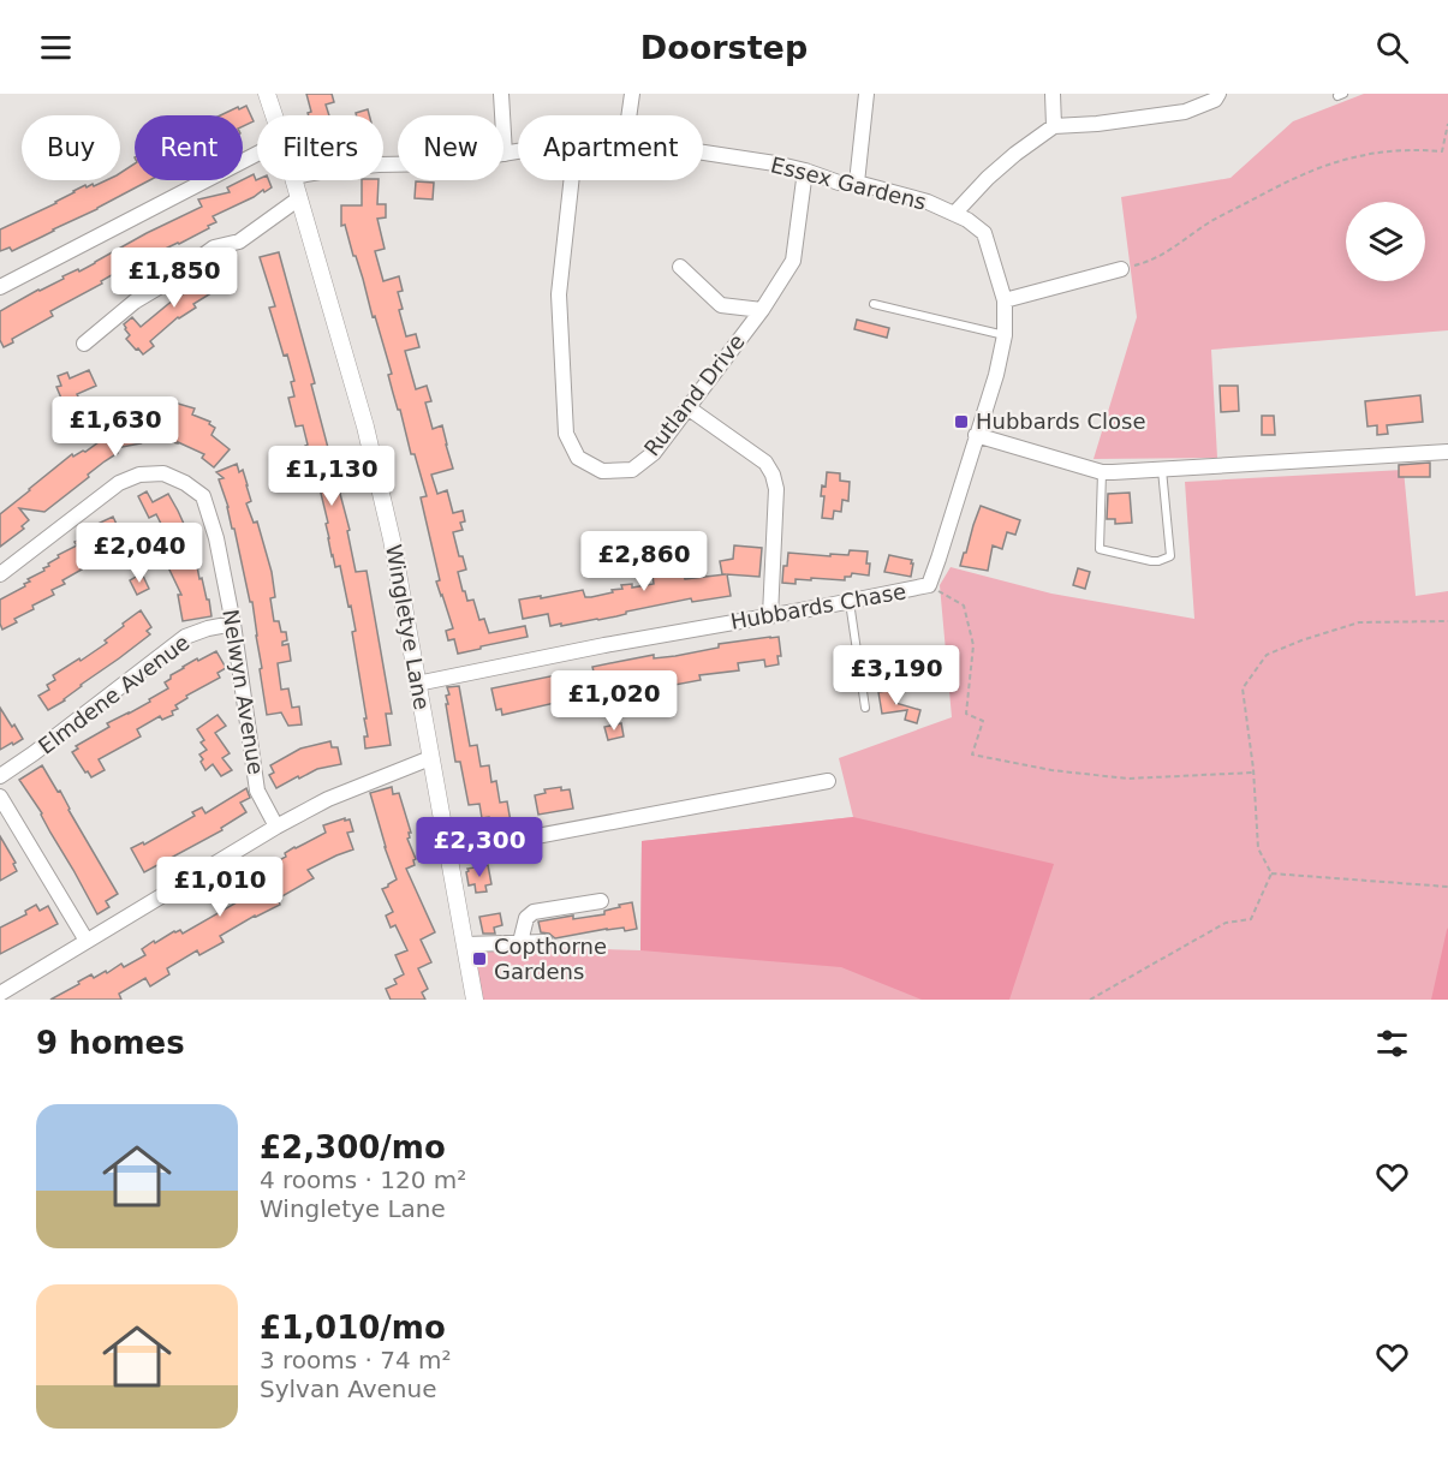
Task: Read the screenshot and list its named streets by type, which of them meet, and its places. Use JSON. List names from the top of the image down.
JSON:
{
  "streets": {
    "street": [
      "Essex Gardens",
      "Rutland Drive",
      "Hubbards Chase",
      "Wingletye Lane",
      "Nelwyn Avenue",
      "Elmdene Avenue"
    ]
  },
  "crossings": [
    ["Essex Gardens", "Rutland Drive"],
    ["Essex Gardens", "Hubbards Chase"],
    ["Hubbards Chase", "Wingletye Lane"],
    ["Nelwyn Avenue", "Elmdene Avenue"]
  ],
  "places": {
    "transit": ["Hubbards Close", "Copthorne Gardens"]
  },
  "page": {
    "header": "Doorstep",
    "chip": [
      "Buy",
      "Rent",
      "Filters",
      "New",
      "Apartment"
    ],
    "price": [
      "£1,850",
      "£1,630",
      "£1,130",
      "£2,040",
      "£2,860",
      "£3,190",
      "£1,020",
      "£2,300",
      "£1,010"
    ],
    "heading": "9 homes",
    "list": [
      {
        "name": "£2,300/mo",
        "note": "4 rooms · 120 m² · Wingletye Lane"
      },
      {
        "name": "£1,010/mo",
        "note": "3 rooms · 74 m² · Sylvan Avenue"
      }
    ]
  }
}
